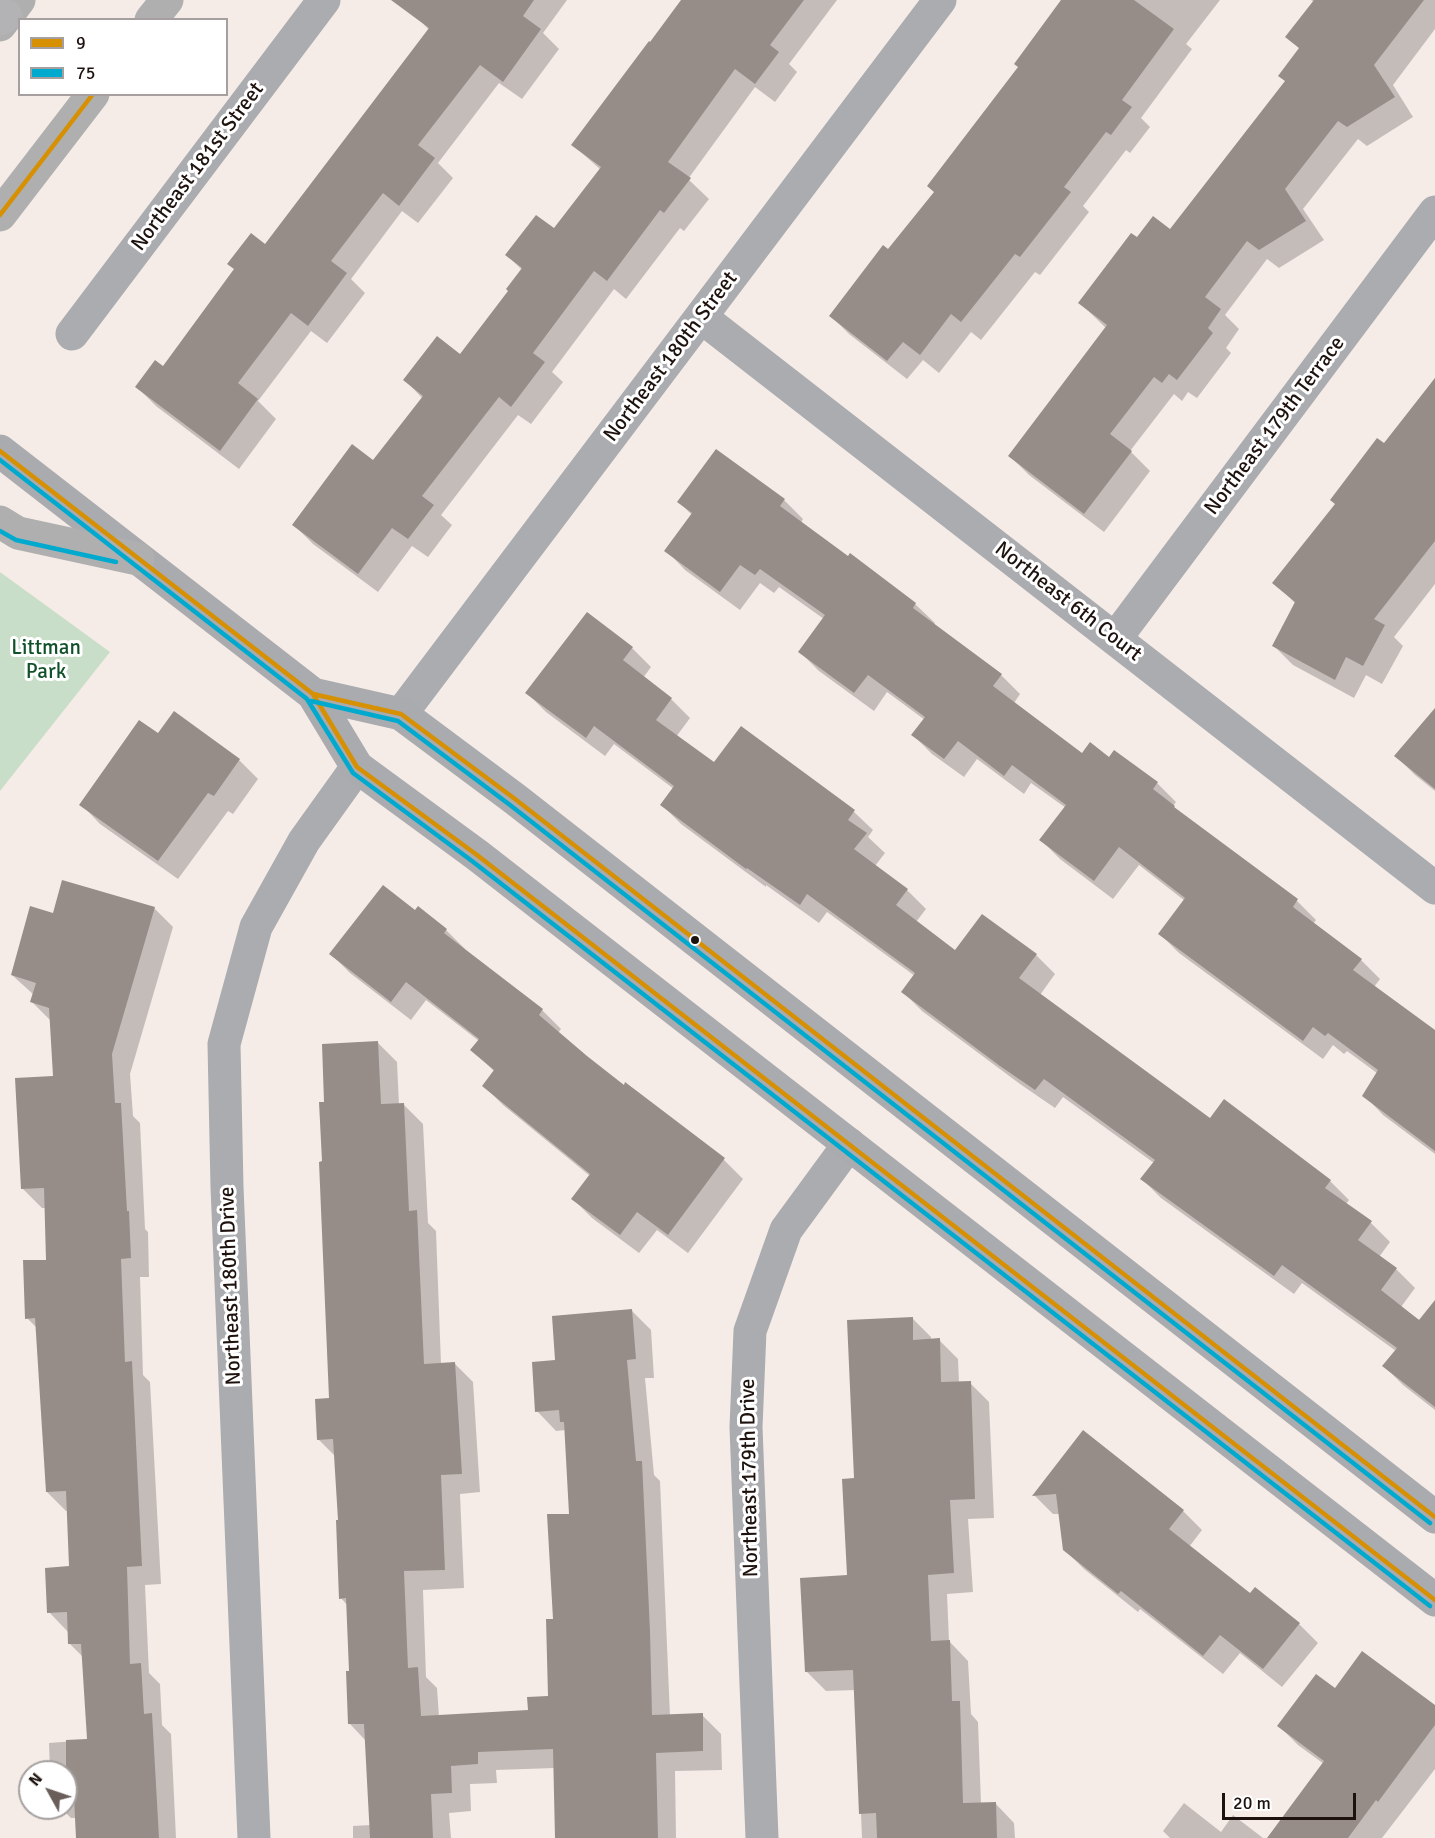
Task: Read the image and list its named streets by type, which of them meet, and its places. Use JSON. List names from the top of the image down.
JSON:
{
  "streets": {
    "street": [
      "Northeast 181st Street",
      "Northeast 180th Street",
      "Northeast 179th Terrace",
      "Northeast 6th Court",
      "Northeast 180th Drive",
      "Northeast 179th Drive"
    ]
  },
  "crossings": [
    ["Northeast 180th Street", "Northeast 6th Court"],
    ["Northeast 179th Terrace", "Northeast 6th Court"]
  ],
  "parks": ["Littman Park"],
  "lines": ["transit line 9", "transit line 75"],
  "legend": ["9", "75"],
  "scale_bar": "20 m",
  "north": "top left"
}
